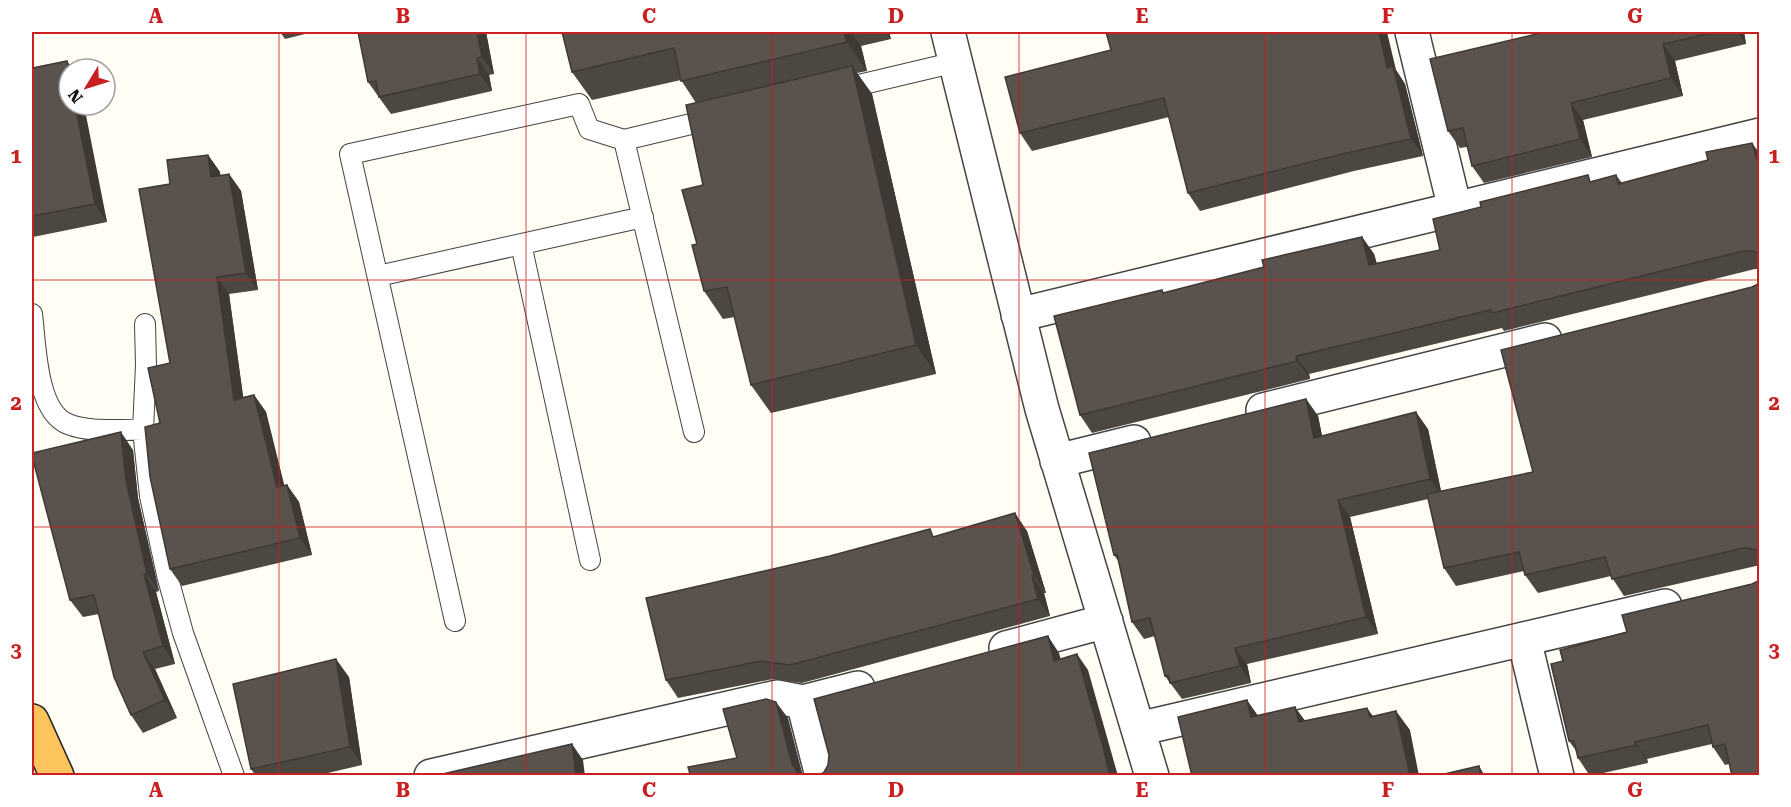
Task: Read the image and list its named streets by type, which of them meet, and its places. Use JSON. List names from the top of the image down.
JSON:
{
  "north": "bottom left",
  "grid": {
    "columns": [
      "A",
      "B",
      "C",
      "D",
      "E",
      "F",
      "G"
    ],
    "rows": ["1", "2", "3"]
  }
}
